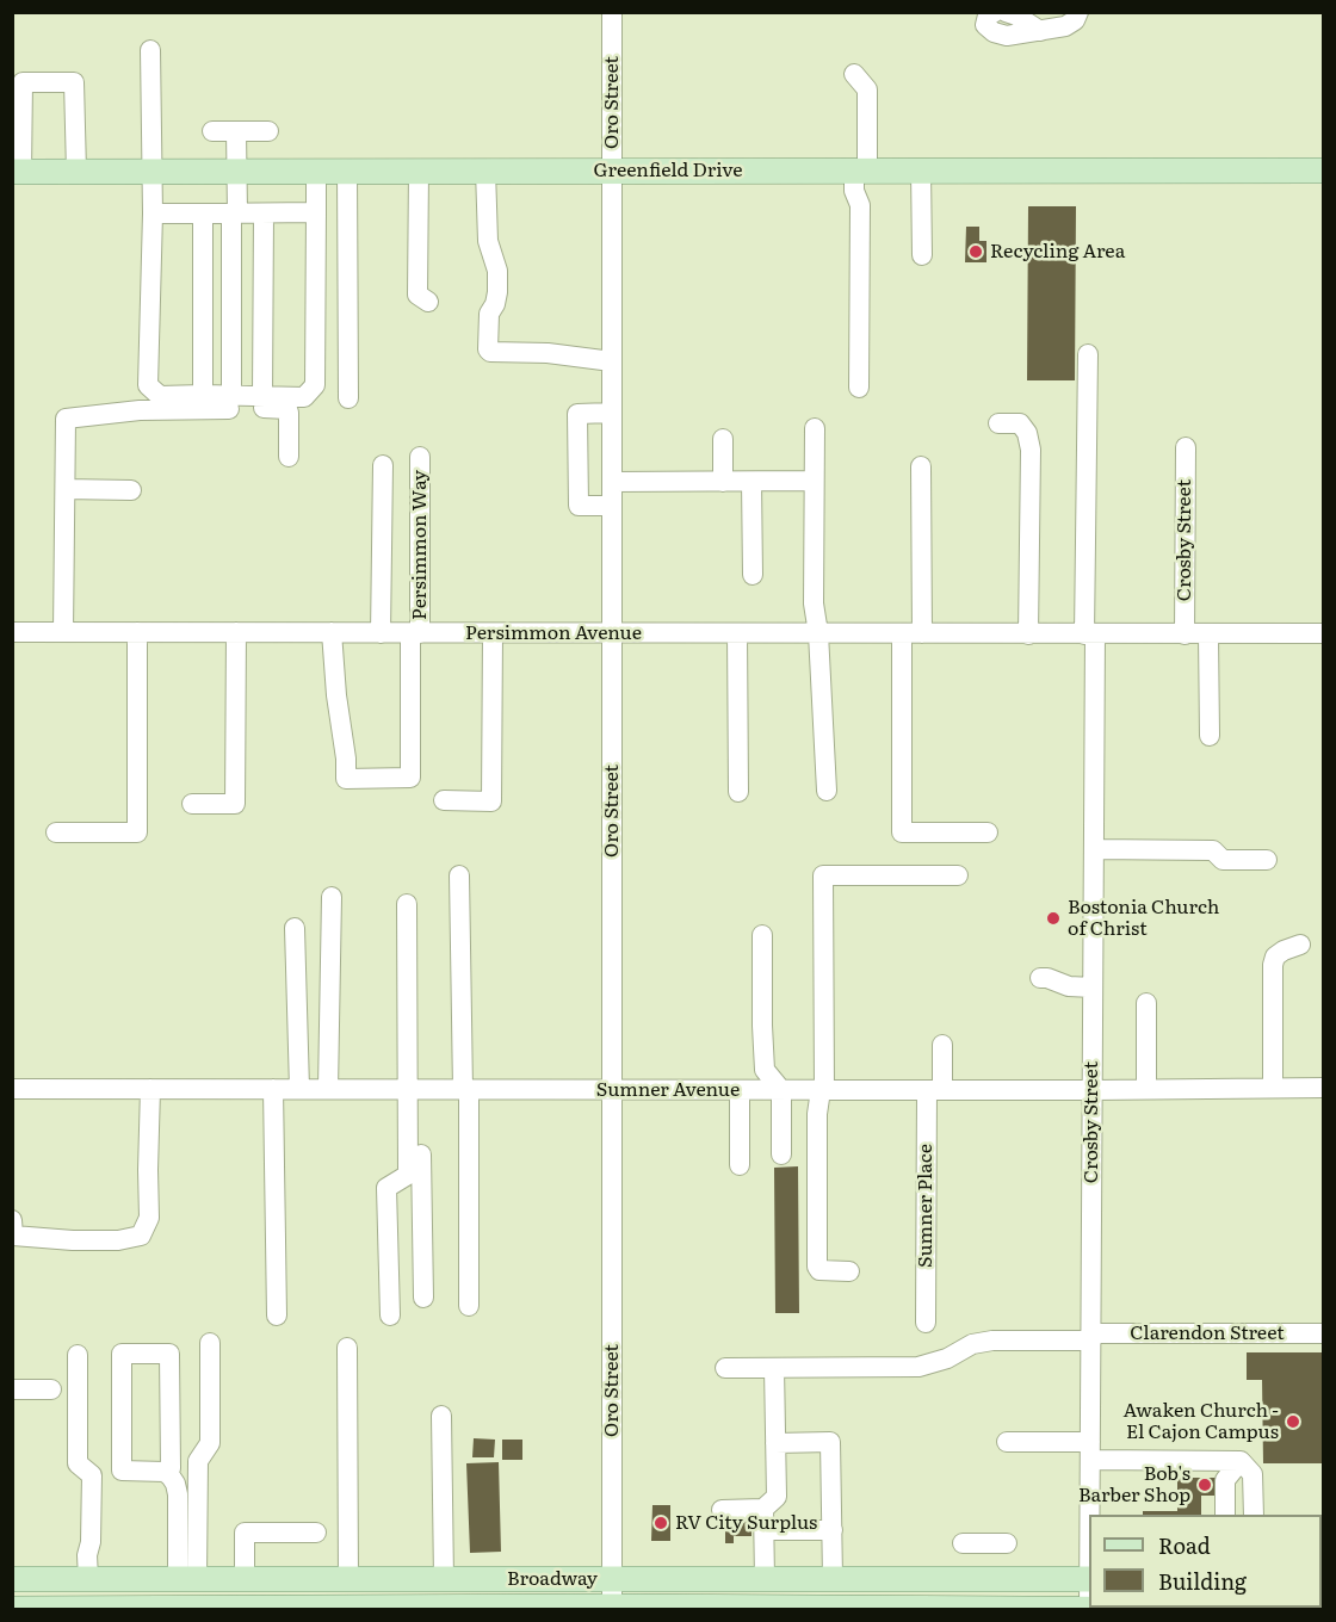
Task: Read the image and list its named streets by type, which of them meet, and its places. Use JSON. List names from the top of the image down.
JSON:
{
  "streets": {
    "main road": ["Greenfield Drive", "Broadway"],
    "street": [
      "Oro Street",
      "Crosby Street",
      "Persimmon Way",
      "Persimmon Avenue",
      "Sumner Avenue",
      "Sumner Place",
      "Clarendon Street"
    ]
  },
  "crossings": [
    ["Oro Street", "Greenfield Drive"],
    ["Oro Street", "Persimmon Avenue"],
    ["Oro Street", "Sumner Avenue"],
    ["Oro Street", "Broadway"],
    ["Crosby Street", "Persimmon Avenue"],
    ["Crosby Street", "Sumner Avenue"],
    ["Crosby Street", "Clarendon Street"],
    ["Persimmon Way", "Persimmon Avenue"],
    ["Sumner Avenue", "Sumner Place"]
  ],
  "places": [
    "Recycling Area",
    "Bostonia Church of Christ",
    "Awaken Church - El Cajon Campus",
    "Bob's Barber Shop",
    "RV City Surplus"
  ],
  "legend": ["Road", "Building"]
}
